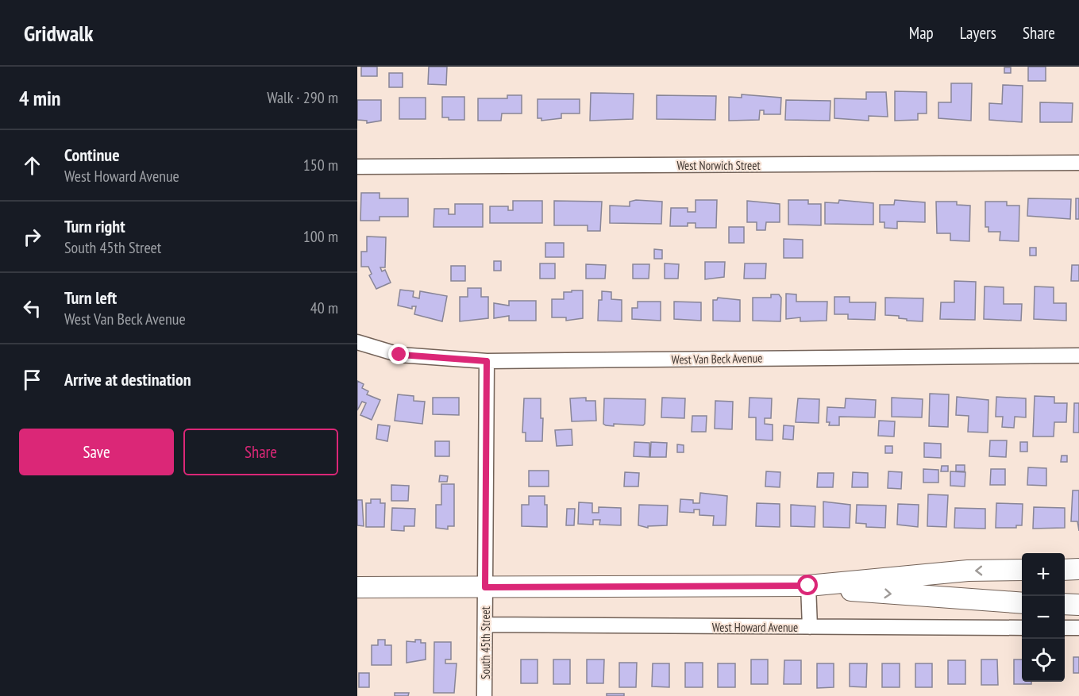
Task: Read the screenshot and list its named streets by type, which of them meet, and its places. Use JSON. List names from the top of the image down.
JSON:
{
  "streets": {
    "street": [
      "West Norwich Street",
      "West Van Beck Avenue",
      "West Howard Avenue",
      "South 45th Street"
    ]
  },
  "crossings": [
    ["West Van Beck Avenue", "South 45th Street"],
    ["West Howard Avenue", "South 45th Street"]
  ],
  "page": {
    "header": "Gridwalk",
    "nav": ["Map", "Layers", "Share"],
    "heading": ["4 min", "Walk · 290 m"],
    "list": [
      ["Continue", "West Howard Avenue", "150 m"],
      ["Turn right", "South 45th Street", "100 m"],
      ["Turn left", "West Van Beck Avenue", "40 m"],
      "Arrive at destination"
    ],
    "buttons": ["Save", "Share"],
    "map_buttons": ["+", "−"]
  }
}
